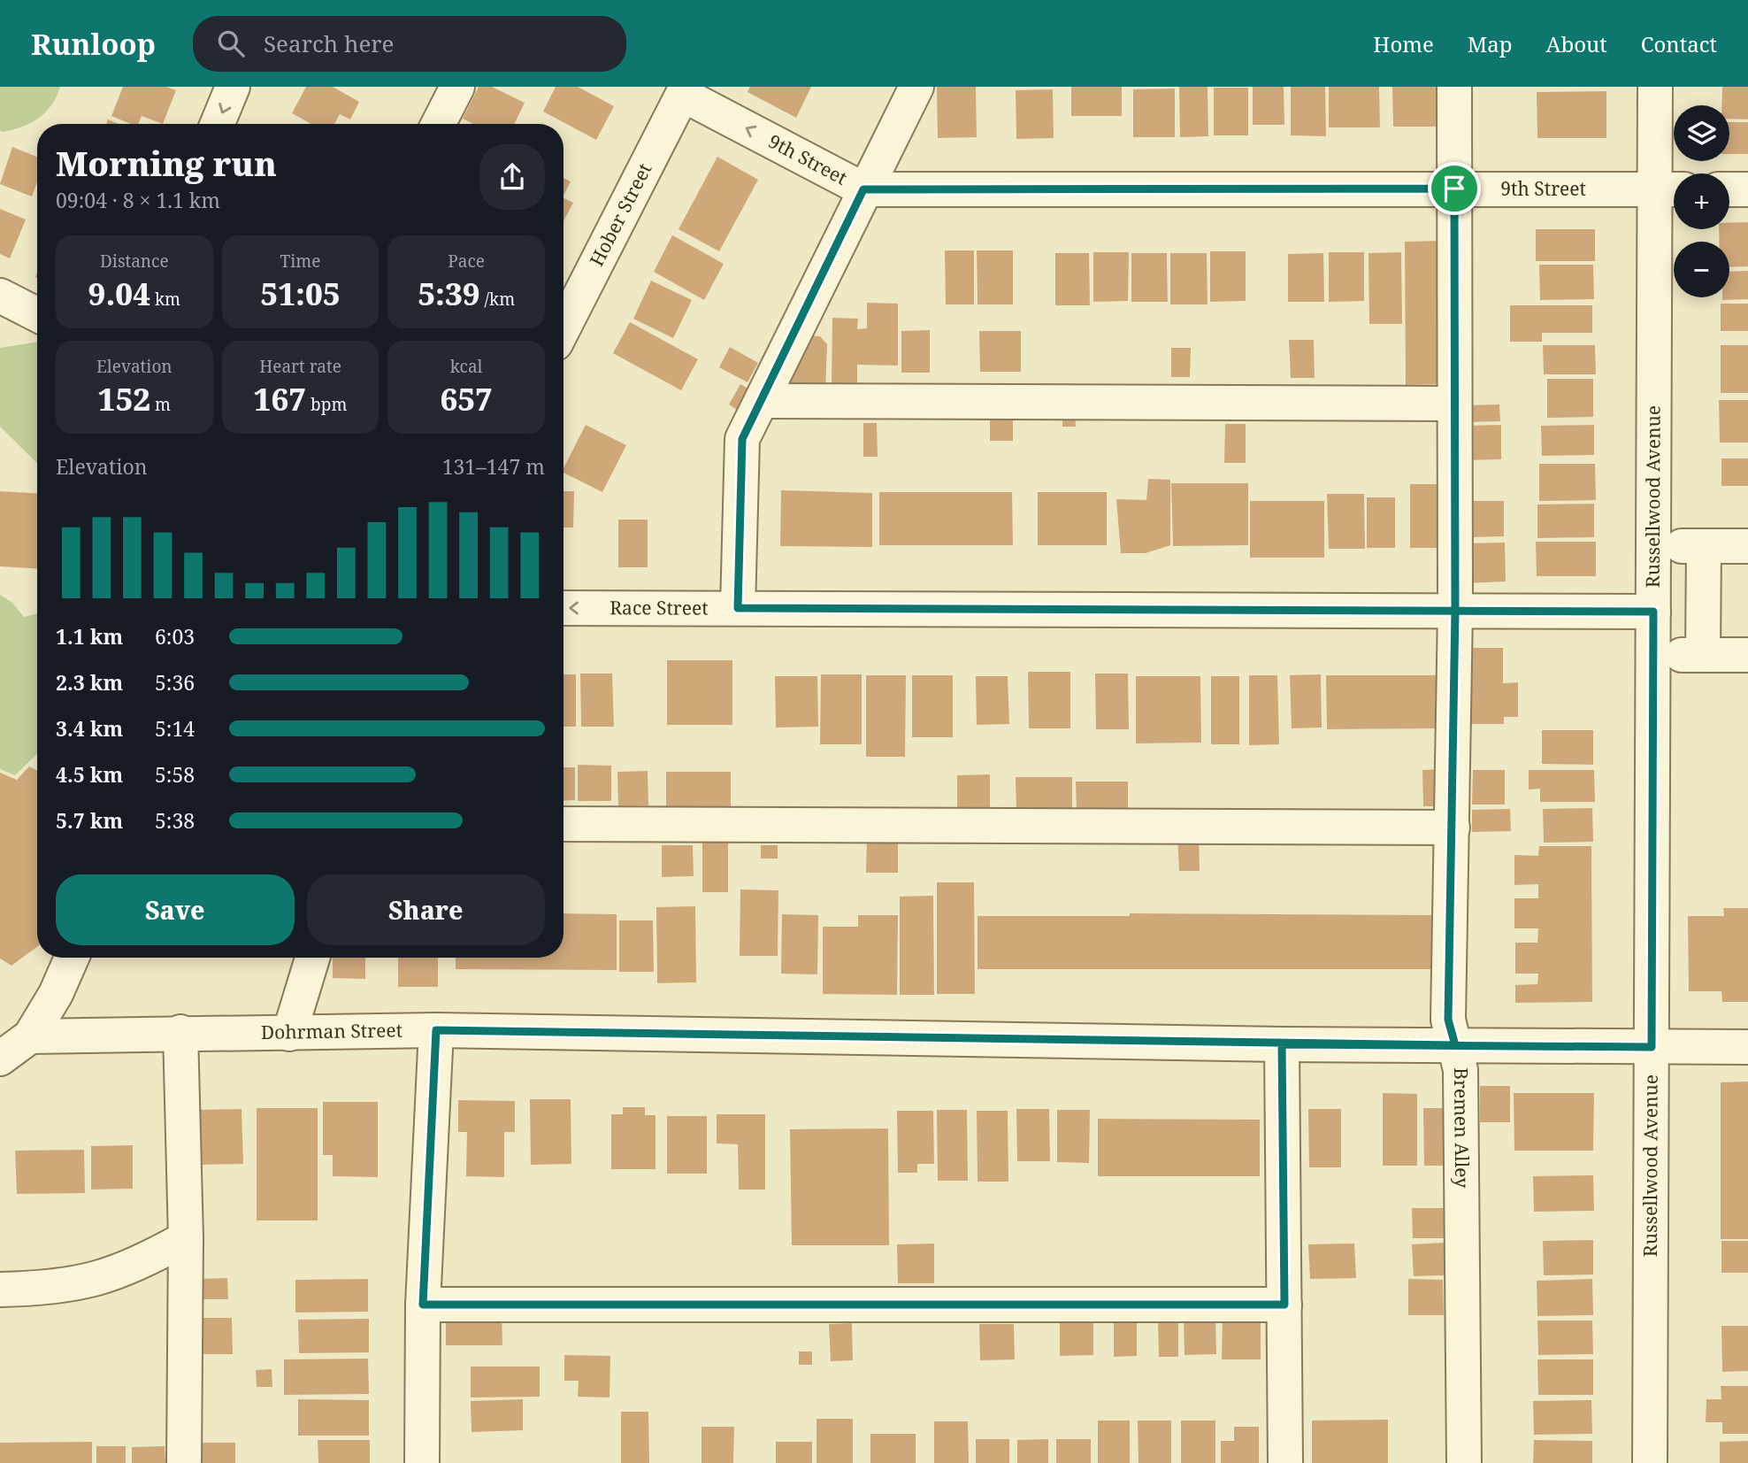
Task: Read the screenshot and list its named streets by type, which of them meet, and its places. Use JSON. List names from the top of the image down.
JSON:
{
  "streets": {
    "street": [
      "9th Street",
      "Hober Street",
      "Russellwood Avenue",
      "Race Street",
      "Dohrman Street",
      "Bremen Alley"
    ]
  },
  "crossings": [
    ["9th Street", "Hober Street"],
    ["9th Street", "Russellwood Avenue"],
    ["9th Street", "Bremen Alley"],
    ["Russellwood Avenue", "Race Street"],
    ["Russellwood Avenue", "Dohrman Street"],
    ["Race Street", "Bremen Alley"],
    ["Dohrman Street", "Bremen Alley"]
  ],
  "page": {
    "header": "Runloop",
    "search": "Search here",
    "nav": [
      "Home",
      "Map",
      "About",
      "Contact"
    ],
    "map_buttons": ["+", "−"],
    "heading": ["Morning run", "09:04 · 8 × 1.1 km"],
    "stats": [
      ["Distance", "9.04 km"],
      ["Time", "51:05"],
      ["Pace", "5:39 /km"],
      ["Elevation", "152 m"],
      ["Heart rate", "167 bpm"],
      ["kcal", "657"]
    ],
    "chart": ["Elevation", "131–147 m"],
    "list": [
      {
        "name": "1.1 km",
        "note": "6:03"
      },
      {
        "name": "2.3 km",
        "note": "5:36"
      },
      {
        "name": "3.4 km",
        "note": "5:14"
      },
      {
        "name": "4.5 km",
        "note": "5:58"
      },
      {
        "name": "5.7 km",
        "note": "5:38"
      }
    ],
    "buttons": ["Save", "Share"]
  }
}
